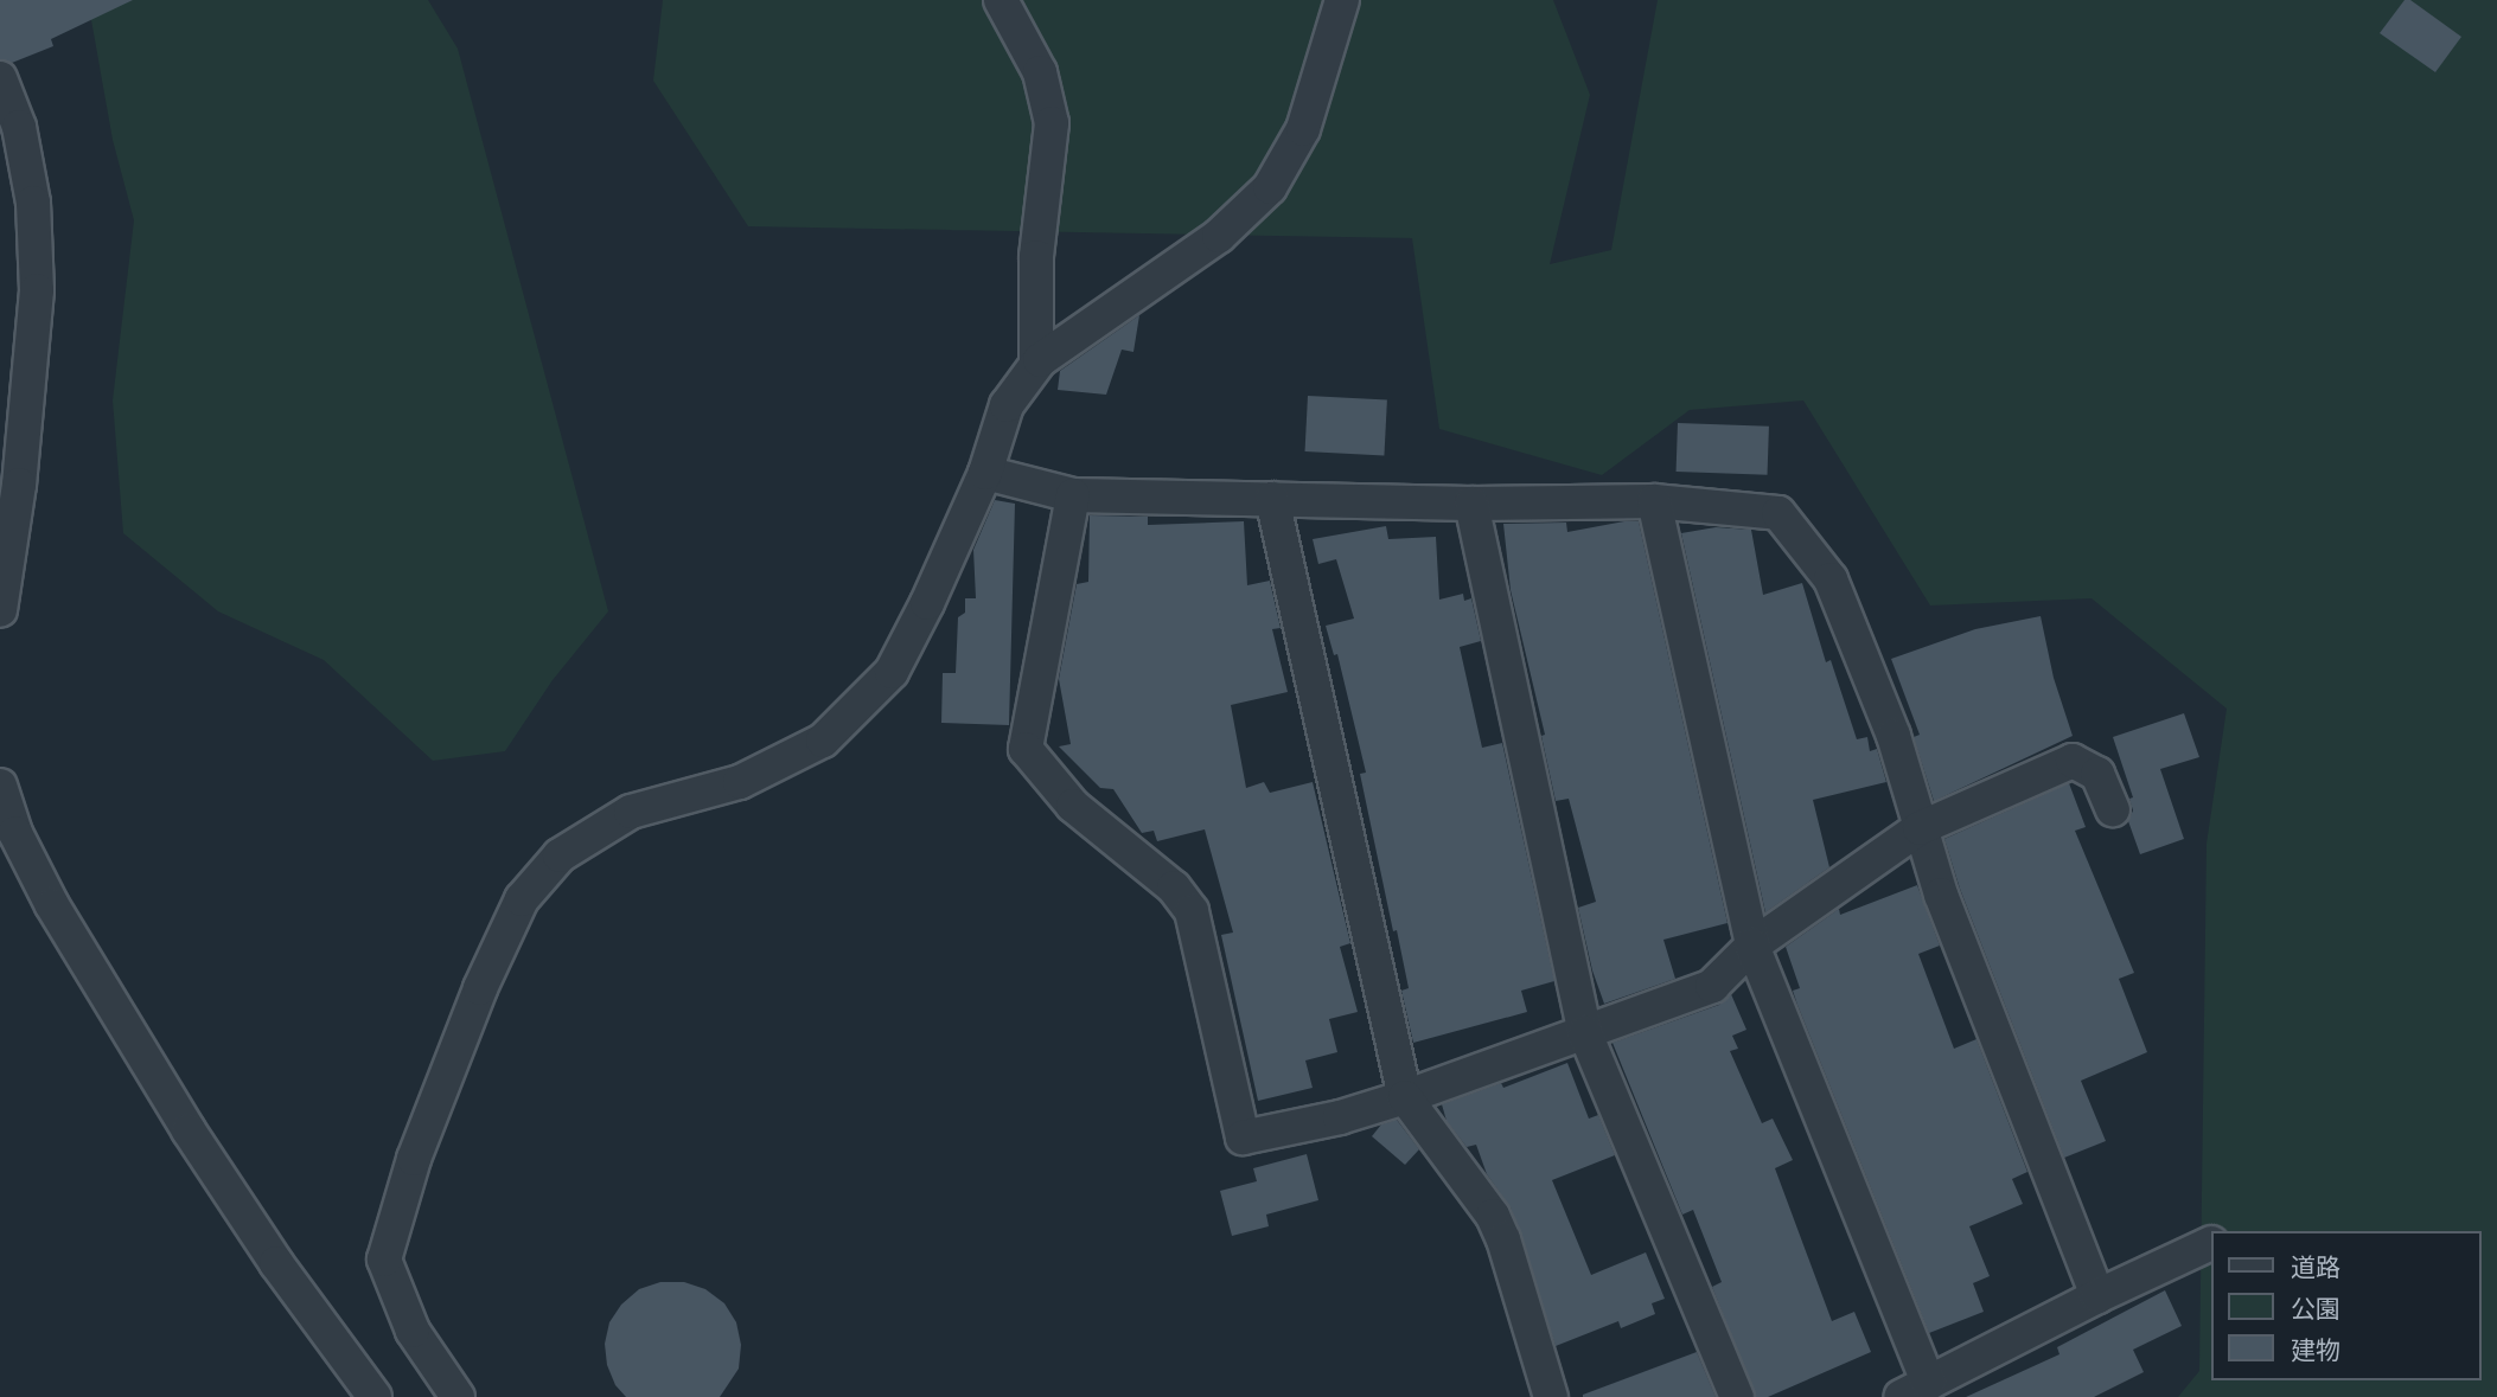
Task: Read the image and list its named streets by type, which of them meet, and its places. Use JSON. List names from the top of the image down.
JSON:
{
  "legend": ["道路", "公園", "建物"]
}
